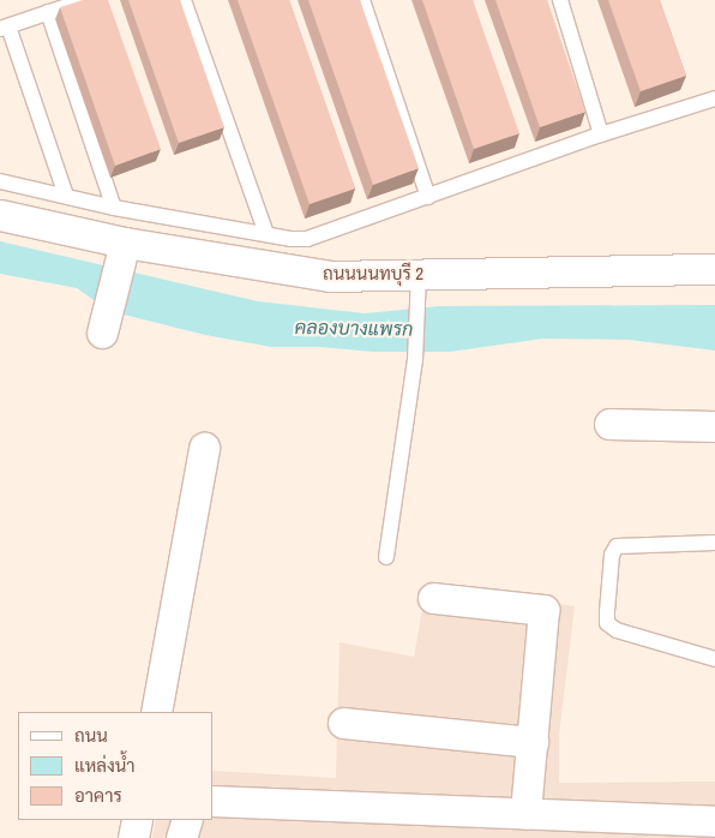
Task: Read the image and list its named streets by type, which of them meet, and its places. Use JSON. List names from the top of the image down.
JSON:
{
  "streets": {
    "street": ["ถนนนนทบุรี 2"]
  },
  "water": ["คลองบางแพรก"],
  "legend": ["ถนน", "แหล่งน้ำ", "อาคาร"]
}
